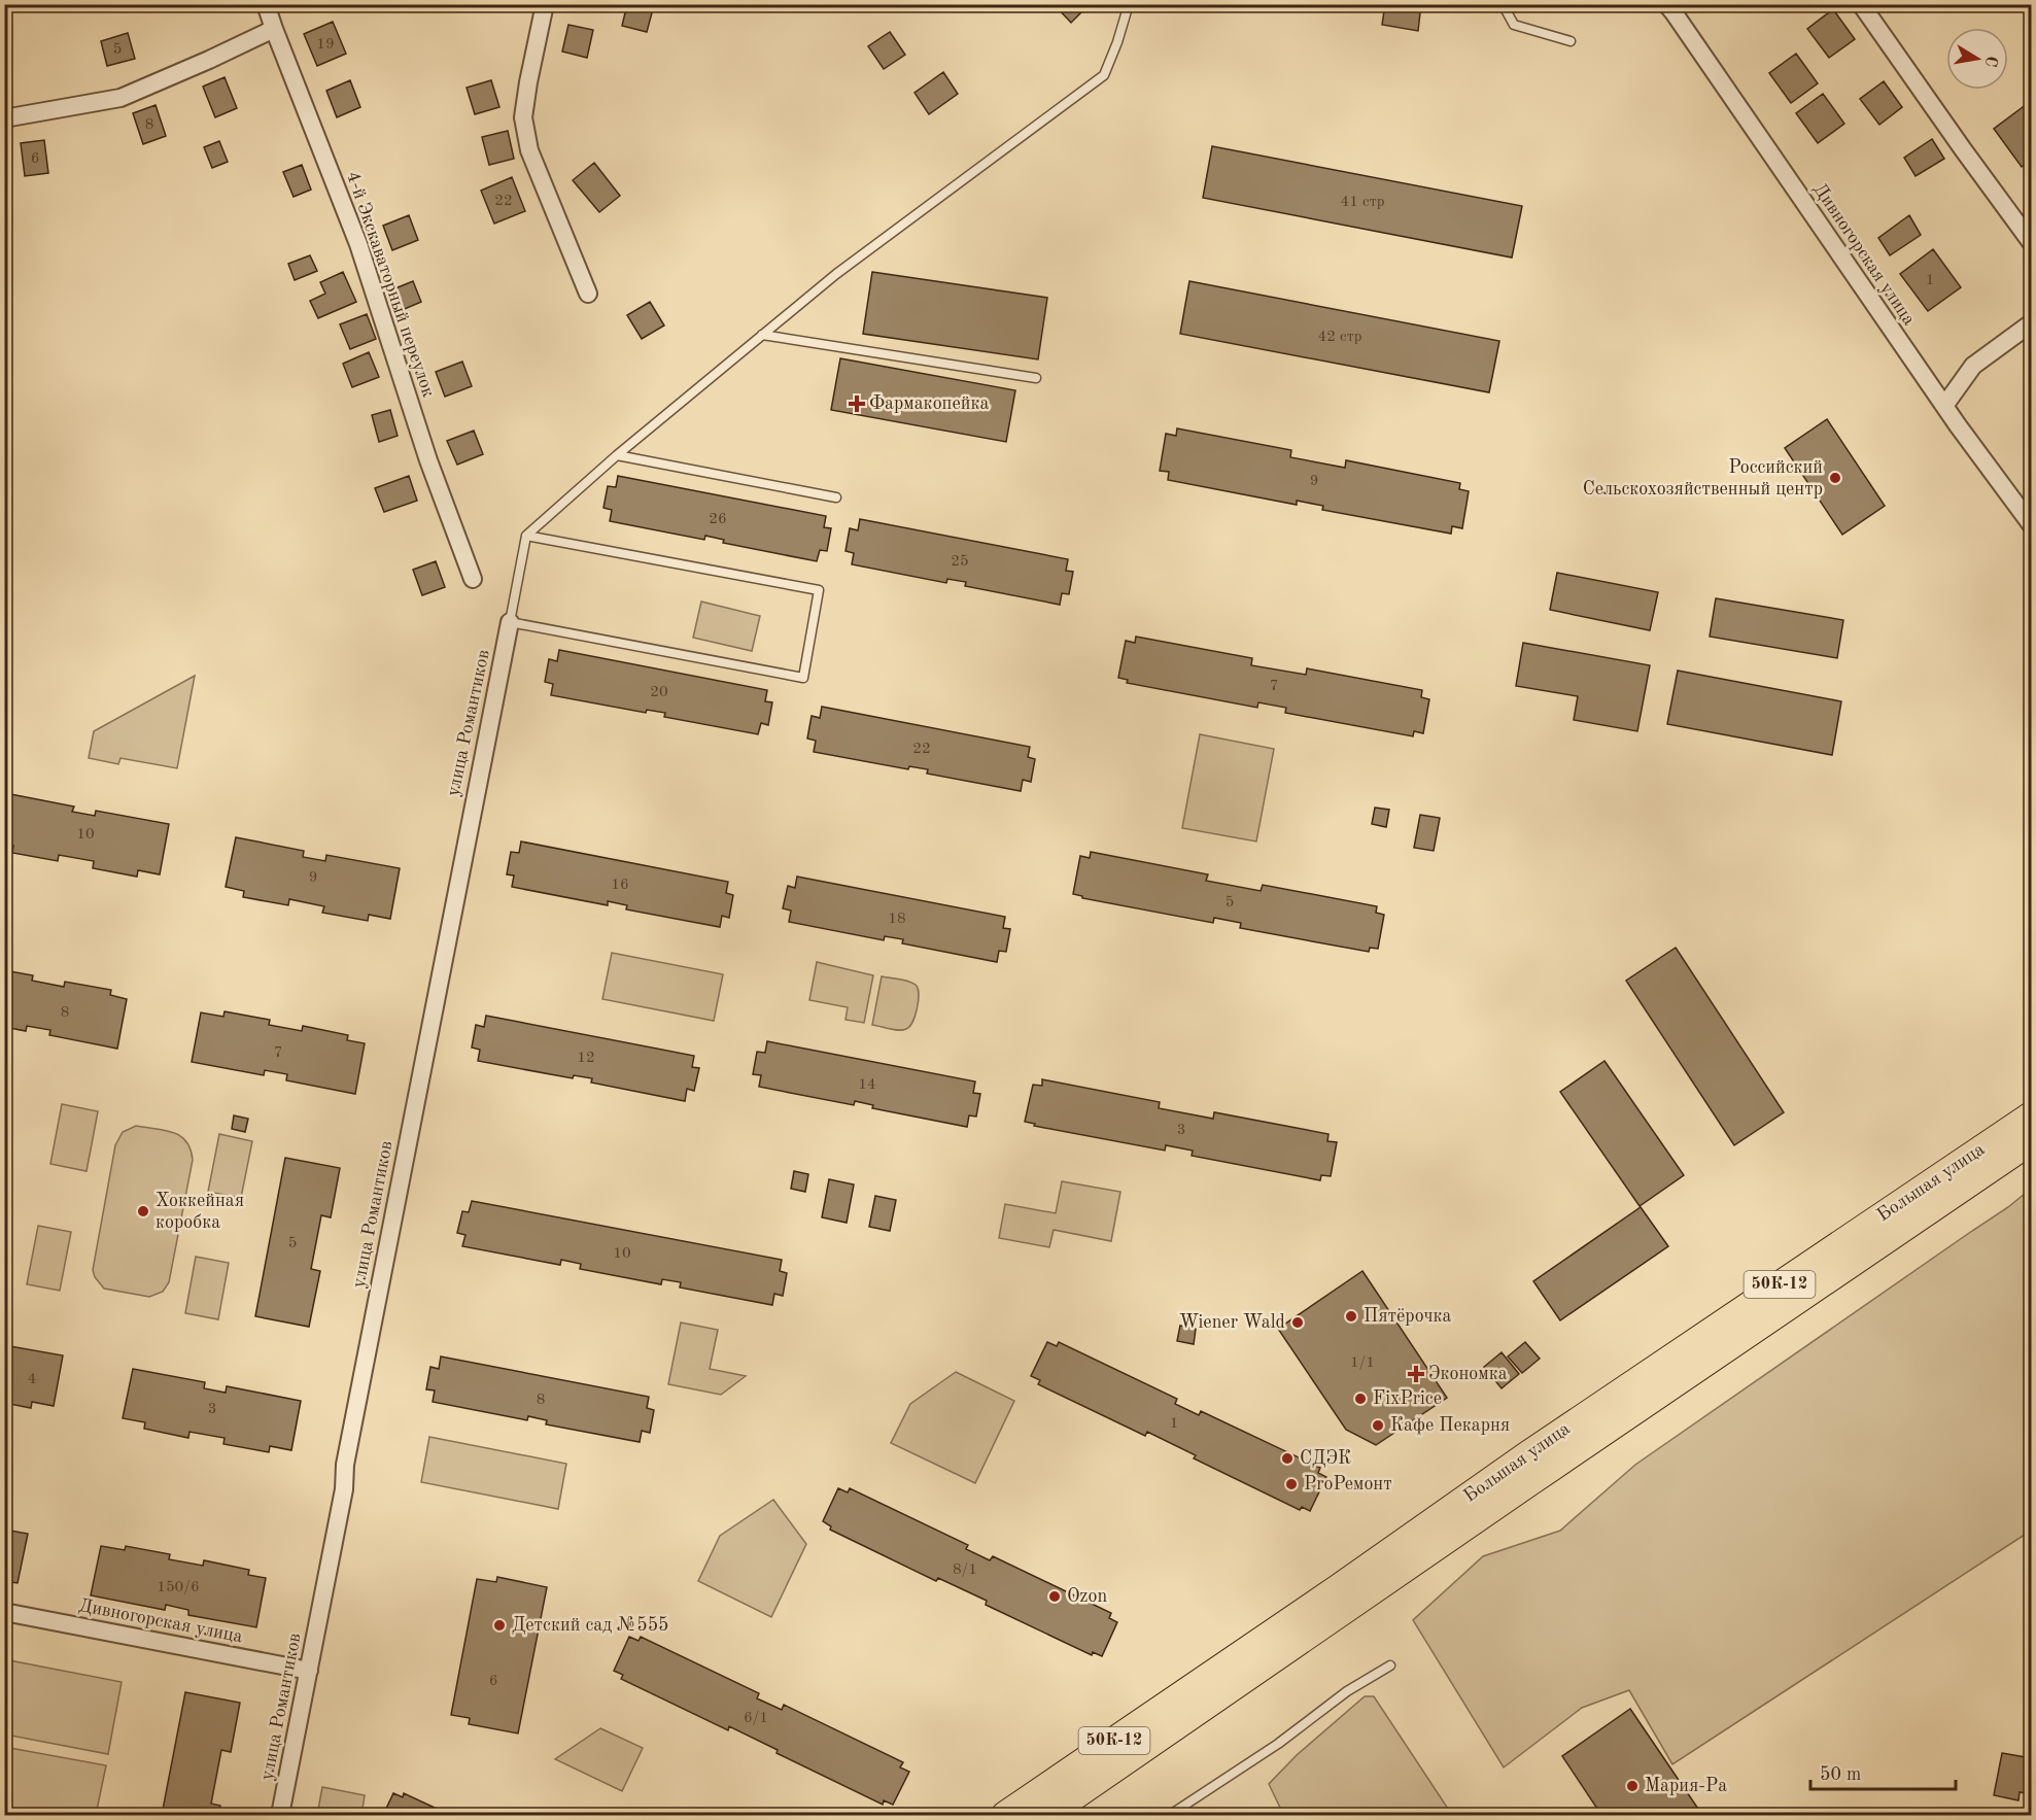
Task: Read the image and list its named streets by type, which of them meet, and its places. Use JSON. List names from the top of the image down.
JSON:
{
  "streets": {
    "main road": ["Большая улица", "50К-12"],
    "street": ["Дивногорская улица", "4-й Экскаваторный переулок", "улица Романтиков"]
  },
  "crossings": [
    ["Дивногорская улица", "улица Романтиков"]
  ],
  "places": {
    "health": ["Фармакопейка", "Экономка"],
    "other": [
      "Российский Сельскохозяйственный центр",
      "Хоккейная коробка",
      "Пятёрочка",
      "Wiener Wald",
      "FixPrice",
      "Кафе Пекарня",
      "СДЭК",
      "ProРемонт",
      "Ozon",
      "Детский сад №555",
      "Мария-Ра"
    ]
  },
  "house_numbers": [
    "19",
    "5",
    "8",
    "6",
    "22",
    "41 стр",
    "1",
    "42 стр",
    "9",
    "26",
    "25",
    "7",
    "20",
    "22",
    "10",
    "9",
    "16",
    "5",
    "18",
    "8",
    "7",
    "12",
    "14",
    "3",
    "5",
    "10",
    "1/1",
    "4",
    "8",
    "3",
    "1",
    "8/1",
    "150/6",
    "6",
    "6/1"
  ],
  "scale_bar": "50 m",
  "north": "right"
}
